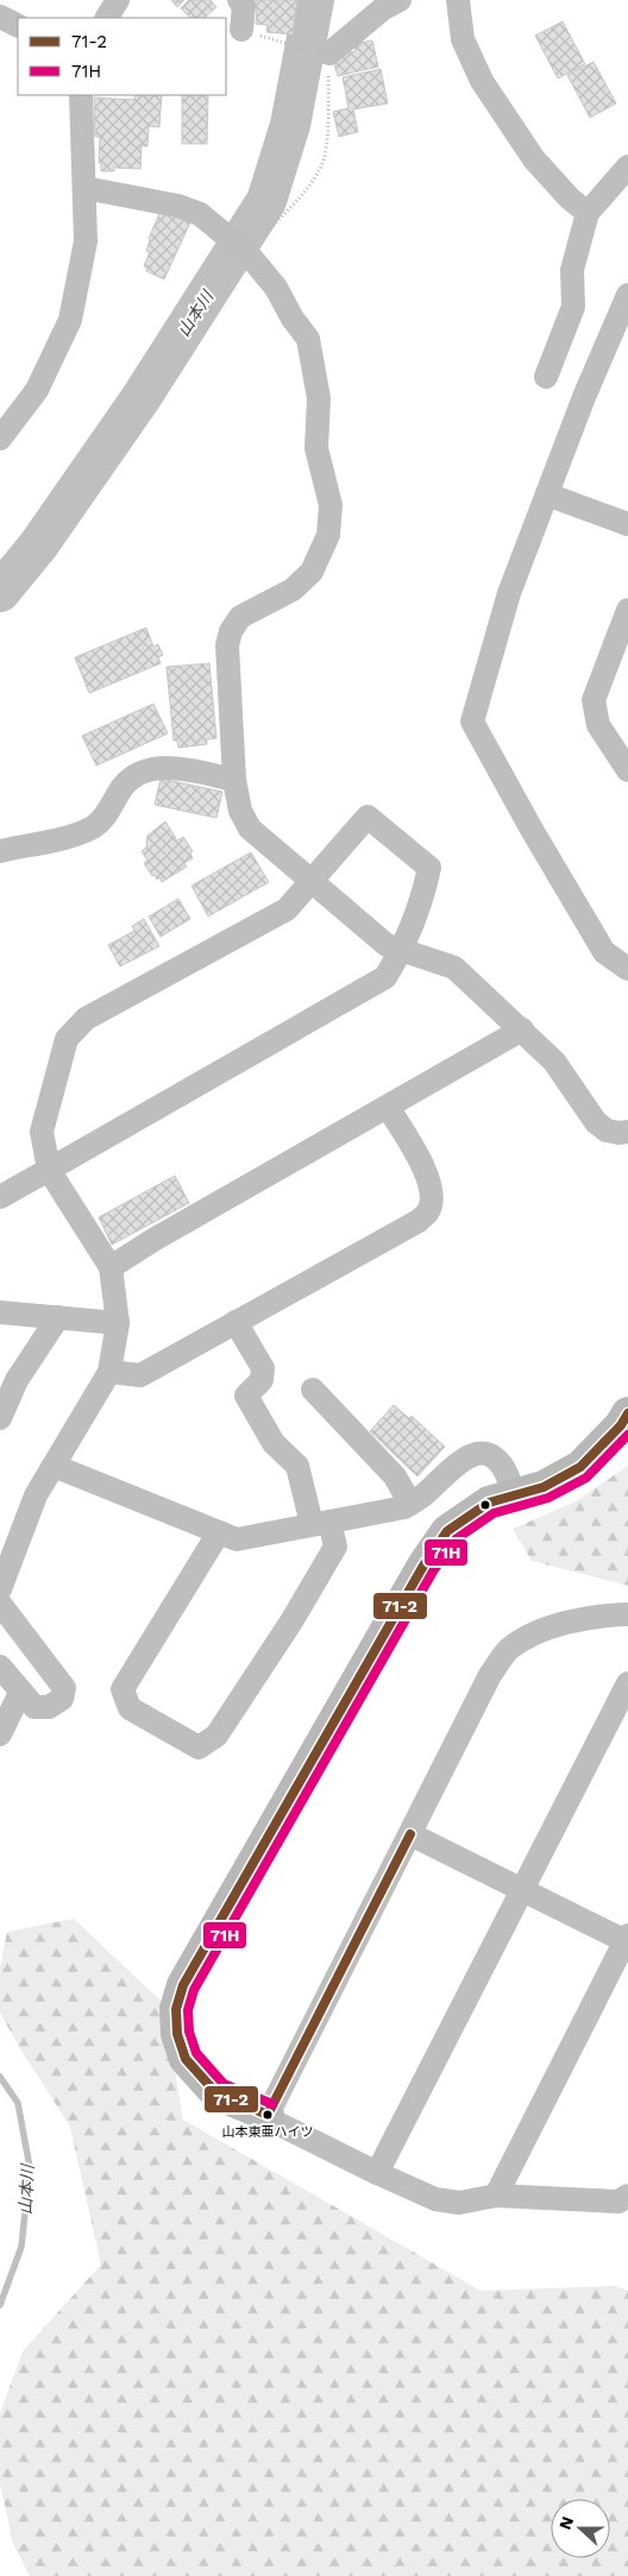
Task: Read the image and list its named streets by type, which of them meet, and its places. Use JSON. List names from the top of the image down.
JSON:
{
  "water": ["山本川"],
  "places": ["山本東亜ハイツ"],
  "lines": ["transit line 71-2", "transit line 71H"],
  "legend": ["71-2", "71H"],
  "north": "left"
}
